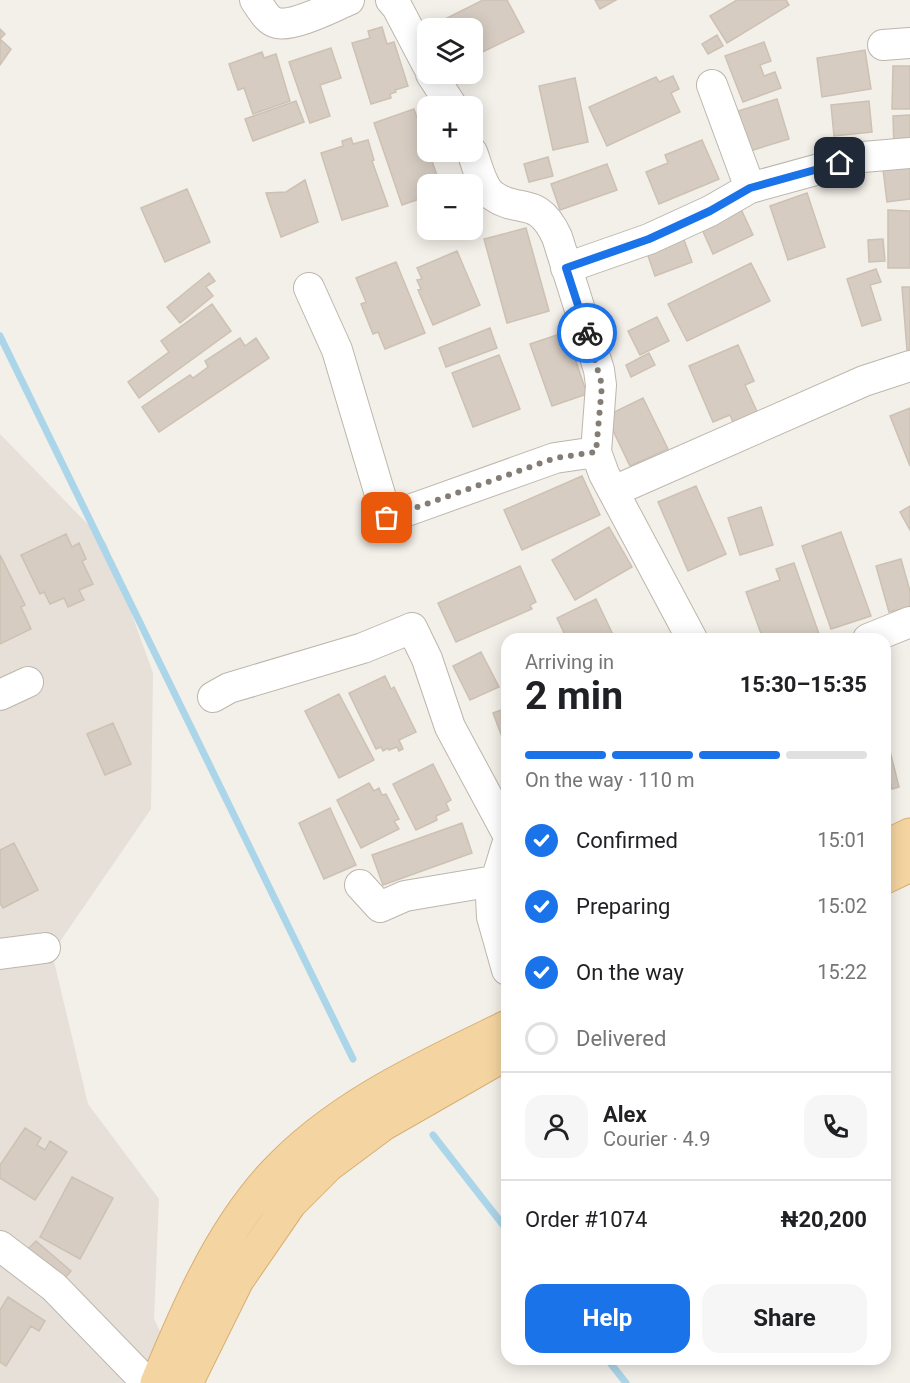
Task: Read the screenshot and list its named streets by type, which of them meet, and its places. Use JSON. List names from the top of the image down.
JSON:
{
  "page": {
    "map_buttons": ["+", "−"],
    "heading": ["2 min", "Arriving in", "15:30–15:35"],
    "panel": [
      "Alex",
      "Courier · 4.9",
      "Order #1074",
      "₦20,200"
    ],
    "bar": "On the way · 110 m",
    "list": [
      ["Confirmed", "15:01"],
      ["Preparing", "15:02"],
      ["On the way", "15:22"],
      "Delivered"
    ],
    "buttons": ["Help", "Share"]
  }
}
